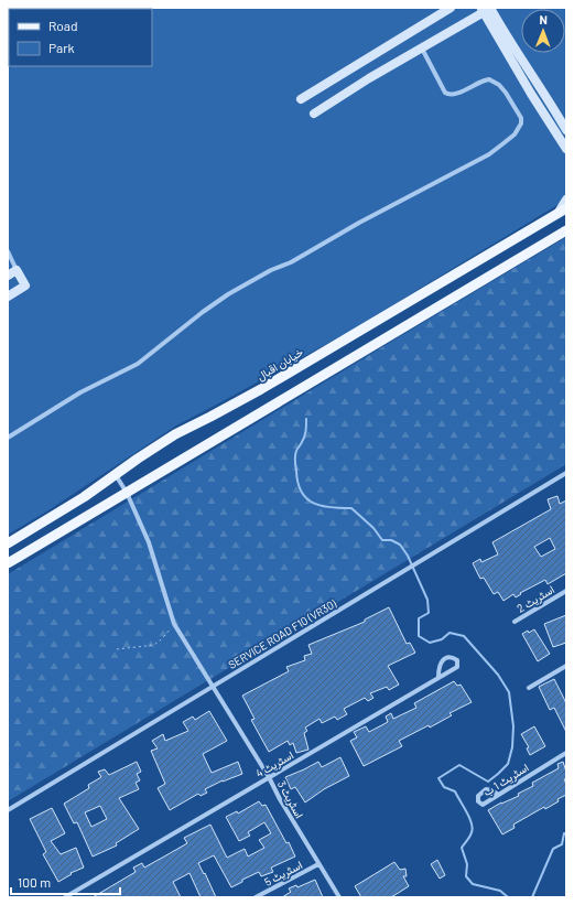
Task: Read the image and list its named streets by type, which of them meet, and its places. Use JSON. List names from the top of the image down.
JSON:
{
  "streets": {
    "main road": ["خیابان اقبال"],
    "street": [
      "اسٹریٹ 2",
      "SERVICE ROAD F10 (VR30)",
      "اسٹریٹ 4",
      "اسٹریٹ 1 ب",
      "اسٹریٹ 3",
      "اسٹریٹ 5"
    ]
  },
  "crossings": [
    ["خیابان اقبال", "اسٹریٹ 3"],
    ["SERVICE ROAD F10 (VR30)", "اسٹریٹ 3"],
    ["اسٹریٹ 4", "اسٹریٹ 3"],
    ["اسٹریٹ 3", "اسٹریٹ 5"]
  ],
  "legend": ["Road", "Park"],
  "scale_bar": "100 m",
  "north": "top"
}
